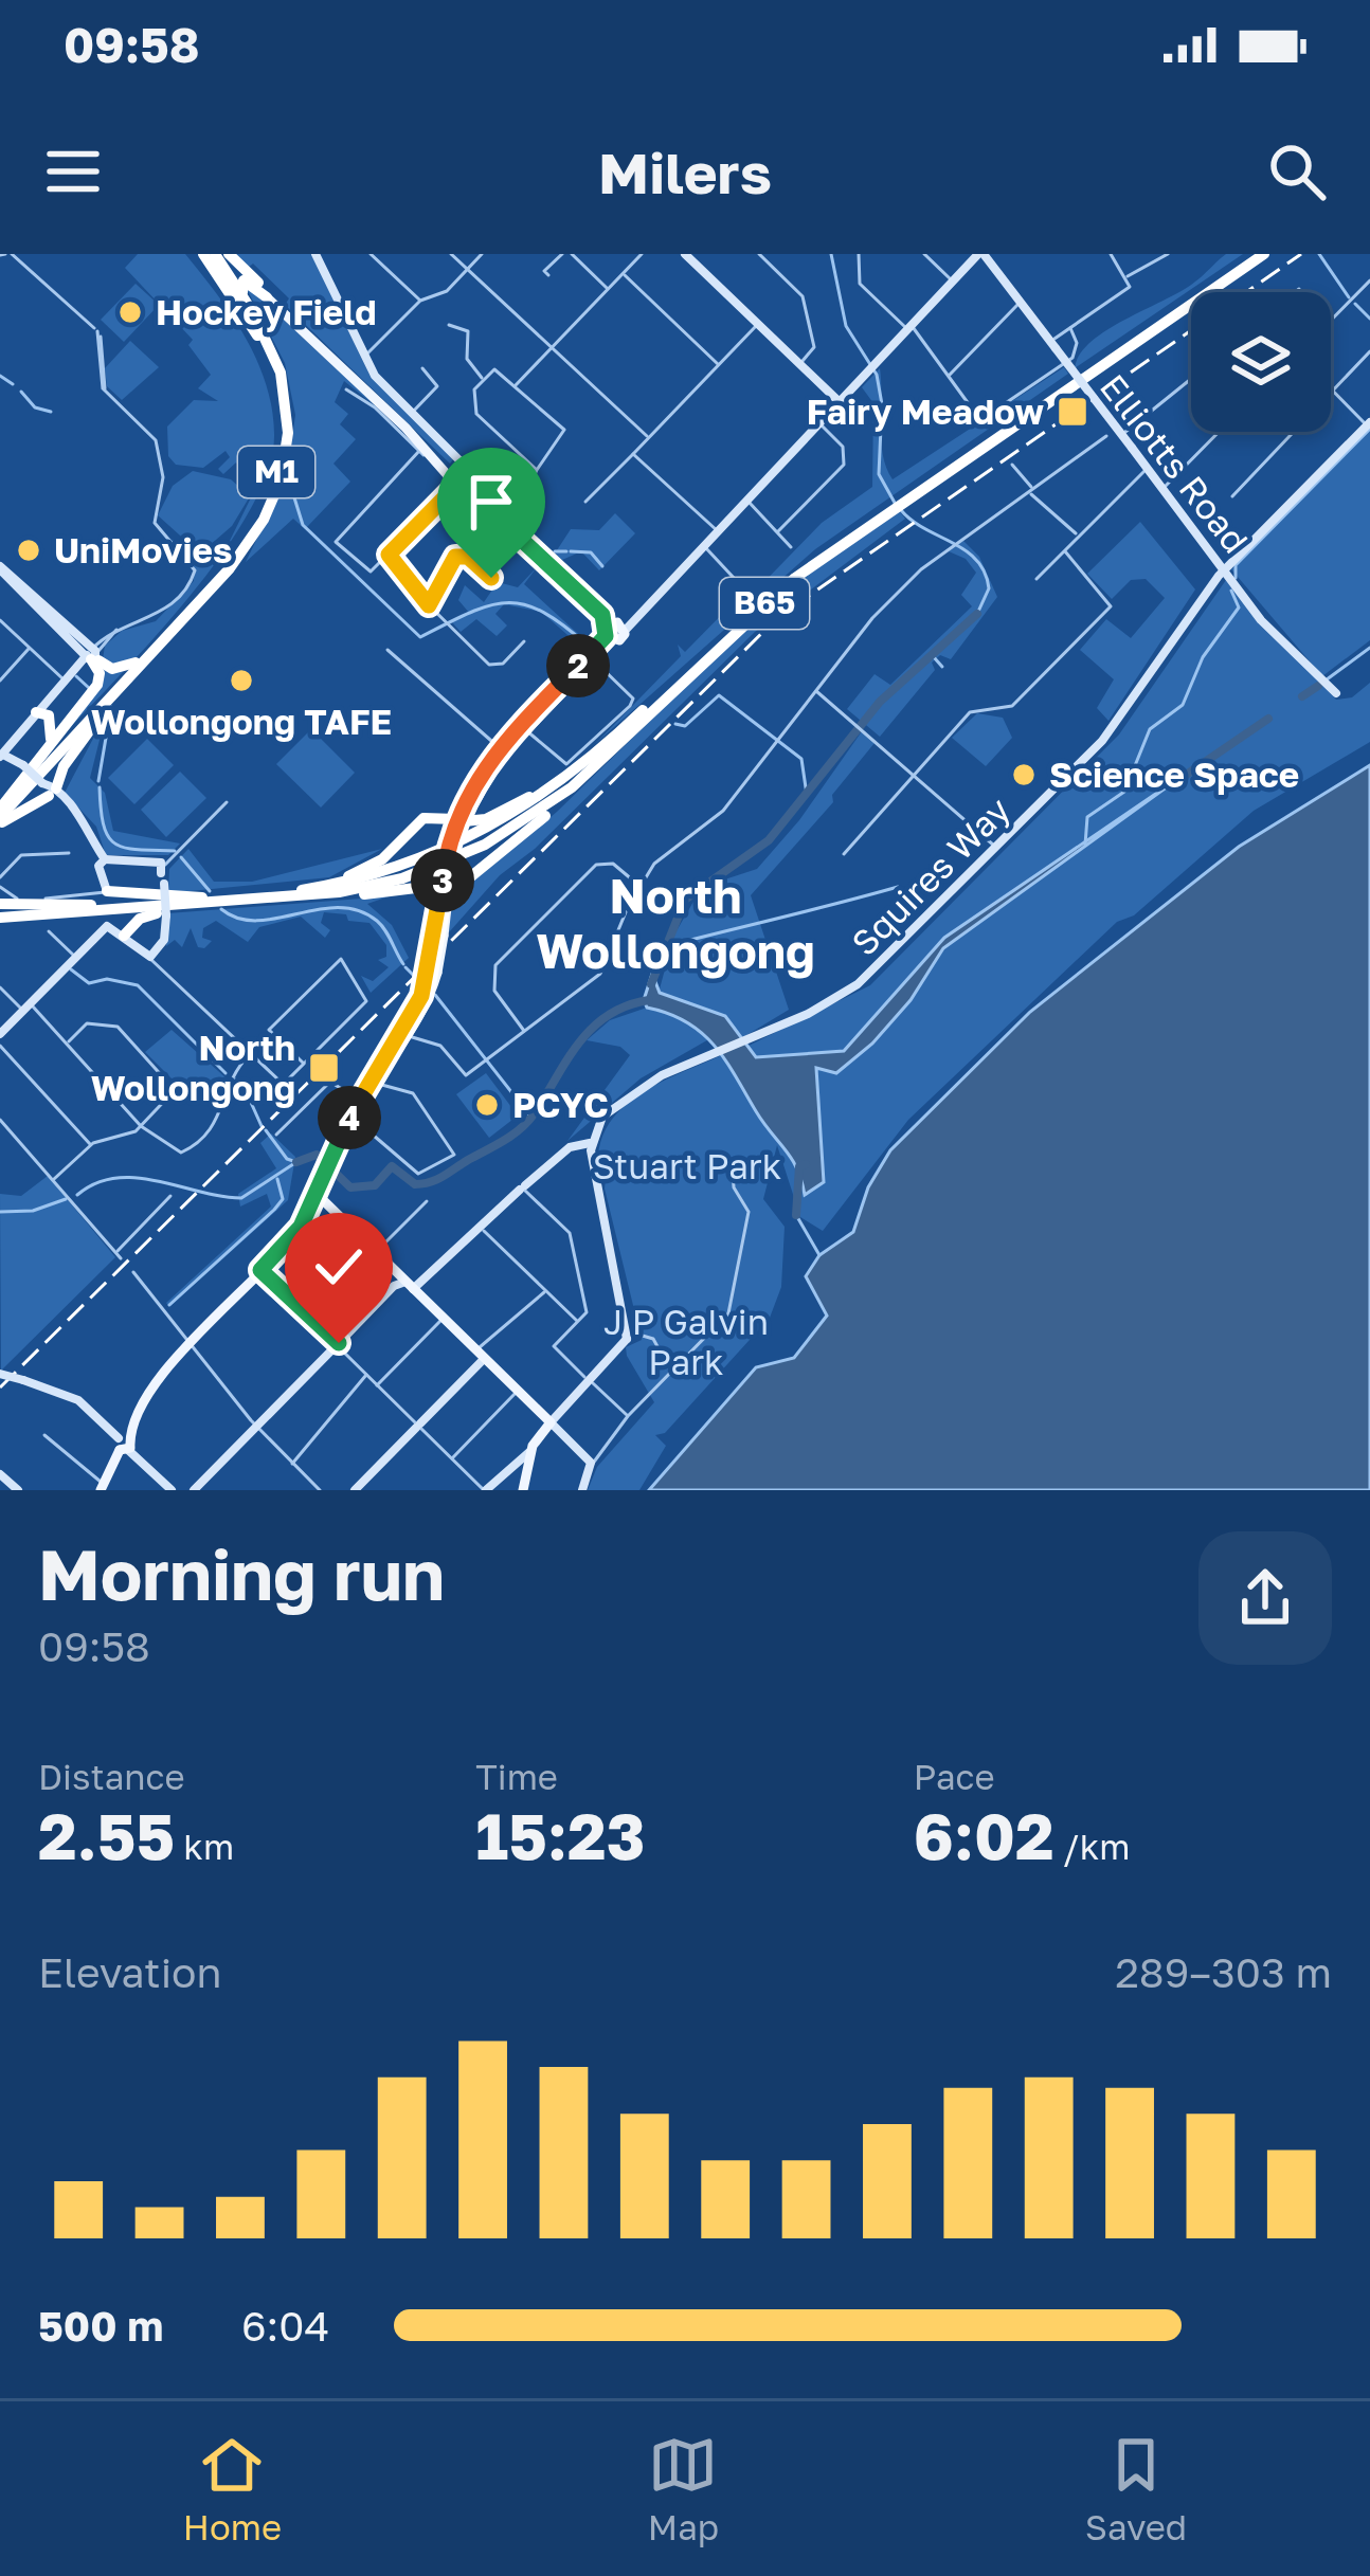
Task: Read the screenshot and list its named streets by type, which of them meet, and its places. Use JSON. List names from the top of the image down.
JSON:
{
  "streets": {
    "highway": ["M1", "B65"],
    "main road": ["Elliotts Road", "Squires Way"]
  },
  "crossings": [
    ["Elliotts Road", "Squires Way"]
  ],
  "districts": ["North Wollongong"],
  "parks": ["Stuart Park", "J P Galvin Park"],
  "places": {
    "other": [
      "Hockey Field",
      "UniMovies",
      "Wollongong TAFE",
      "Science Space",
      "PCYC"
    ],
    "transit": ["Fairy Meadow", "North Wollongong"]
  },
  "page": {
    "status": "09:58",
    "header": "Milers",
    "pins": ["2", "3", "4"],
    "heading": ["Morning run", "09:58"],
    "stats": [
      ["Distance", "2.55 km"],
      ["Time", "15:23"],
      ["Pace", "6:02 /km"]
    ],
    "chart": ["Elevation", "289–303 m"],
    "list": [
      {
        "name": "500 m",
        "note": "6:04"
      }
    ],
    "tabs": ["Home", "Map", "Saved"]
  }
}
